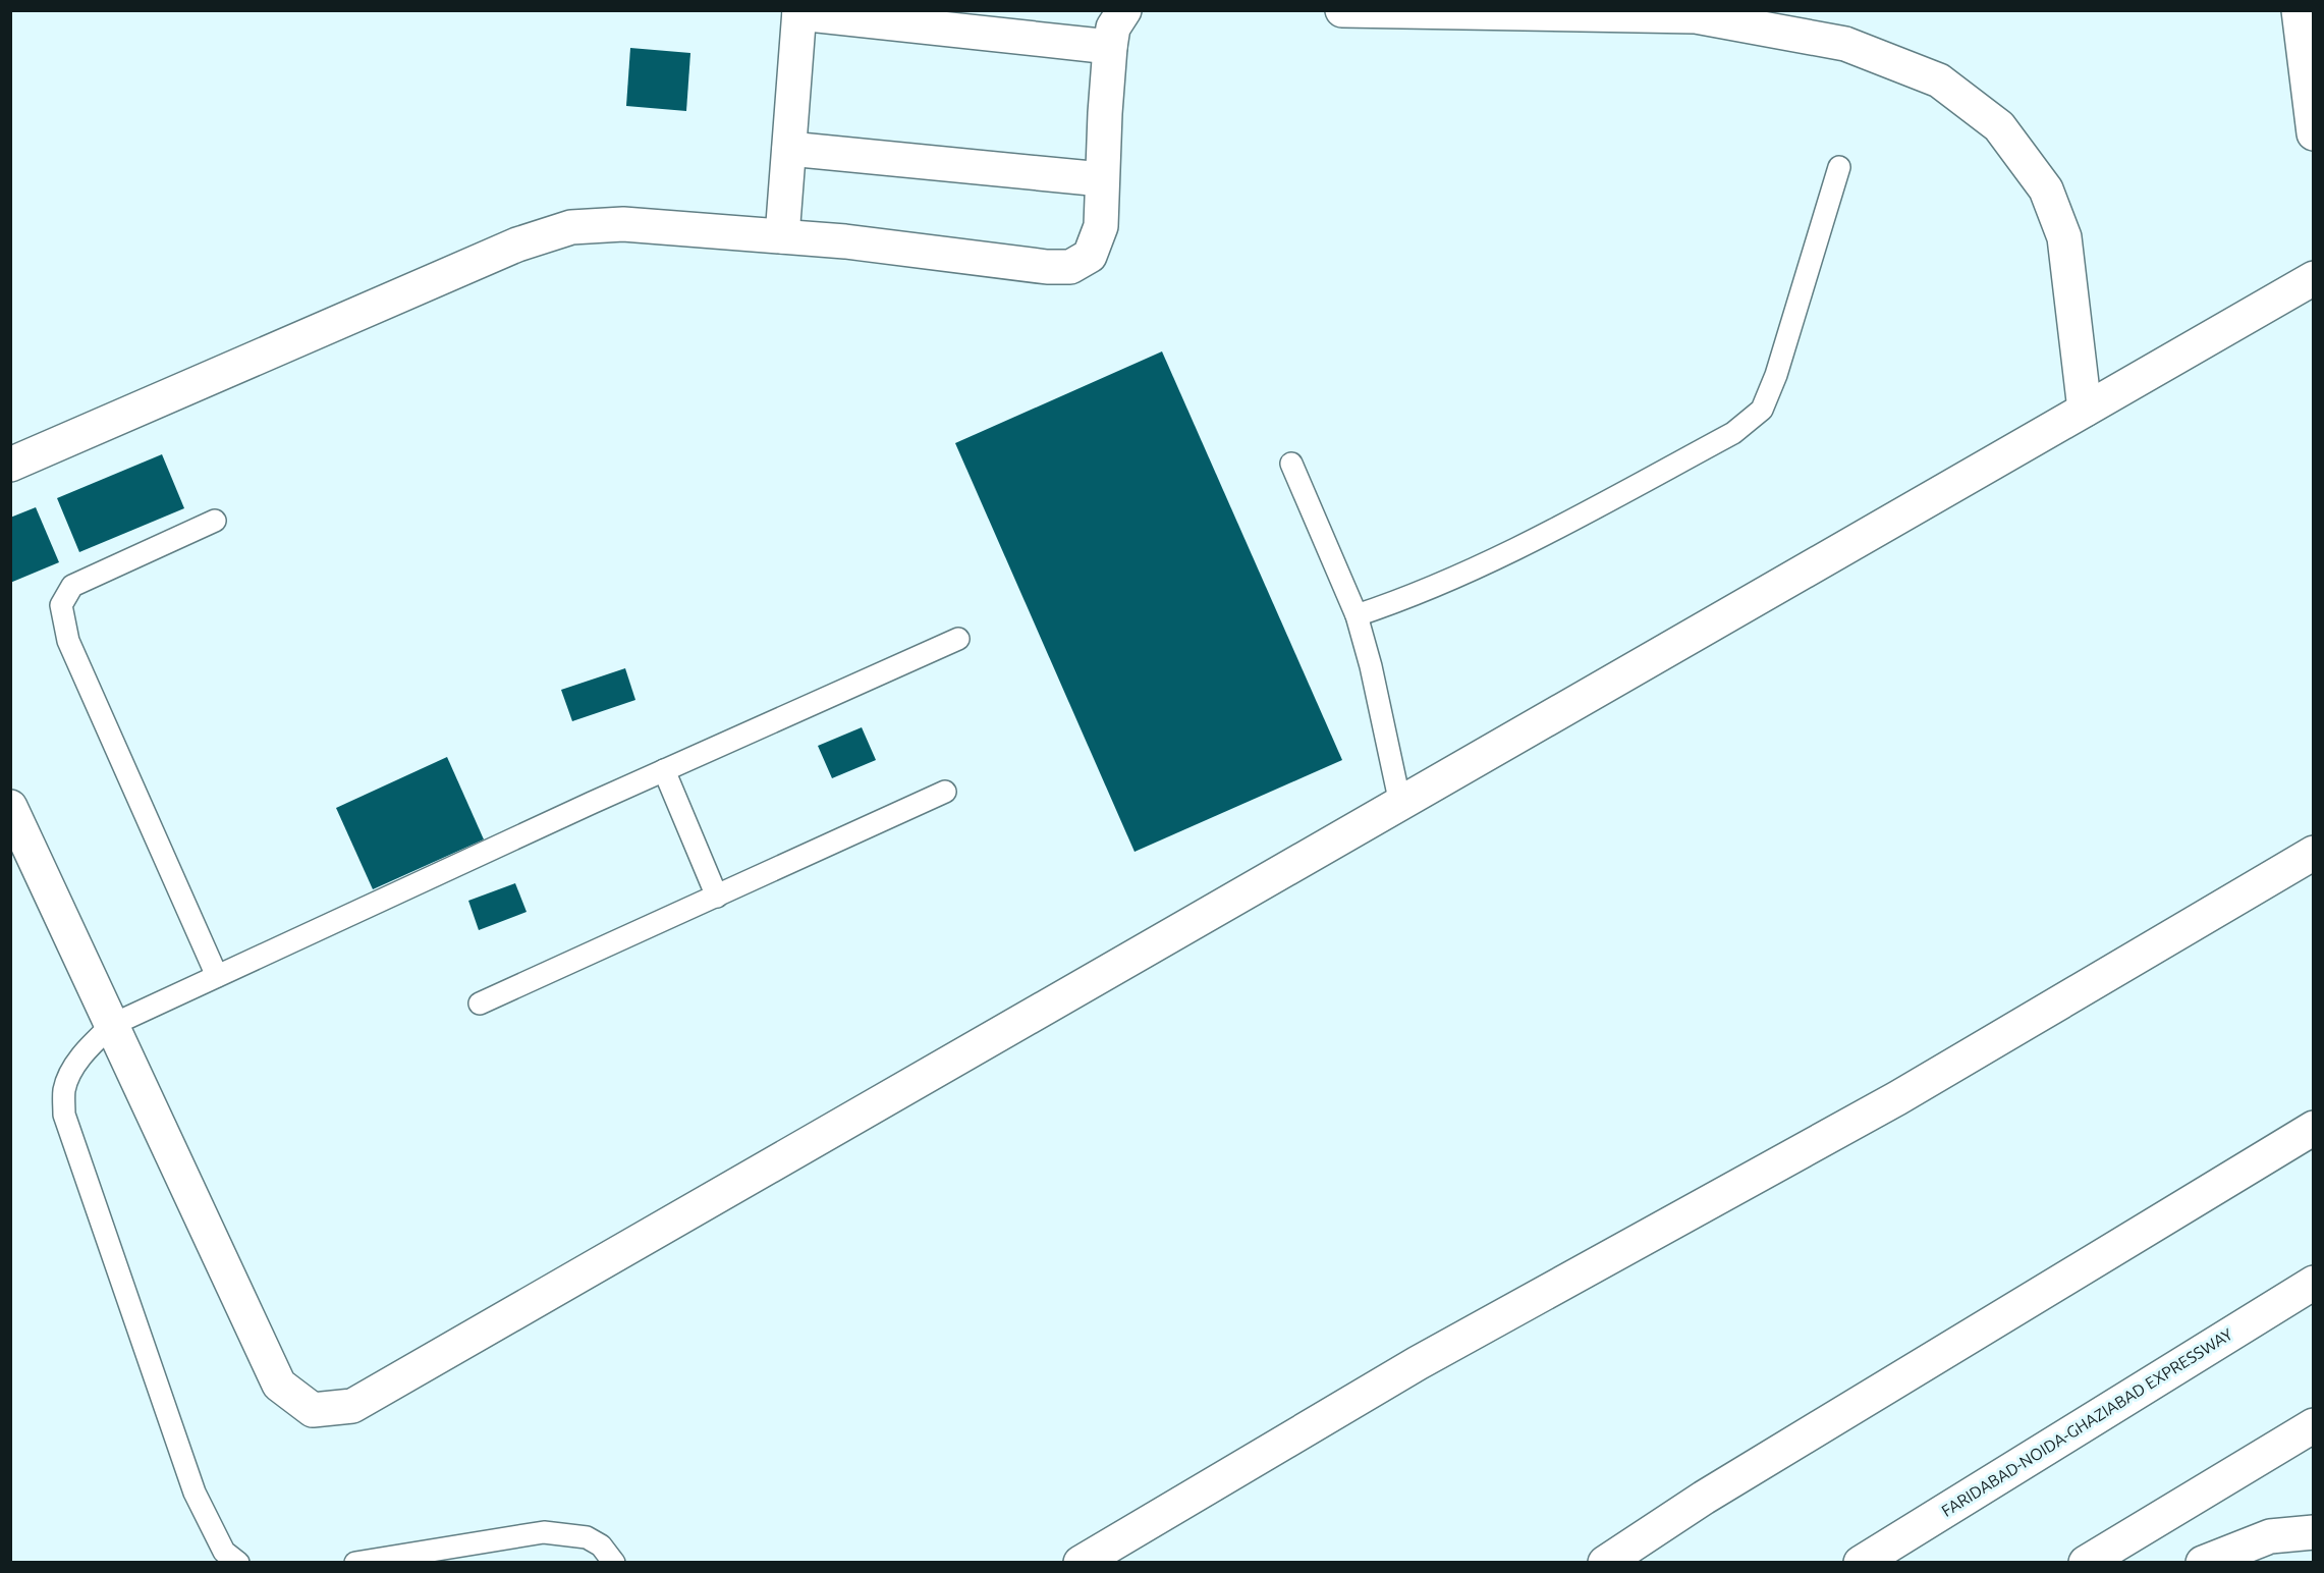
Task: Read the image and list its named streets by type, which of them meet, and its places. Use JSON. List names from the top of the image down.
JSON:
{
  "streets": {
    "street": ["FARIDABAD-NOIDA-GHAZIABAD EXPRESSWAY"]
  }
}
